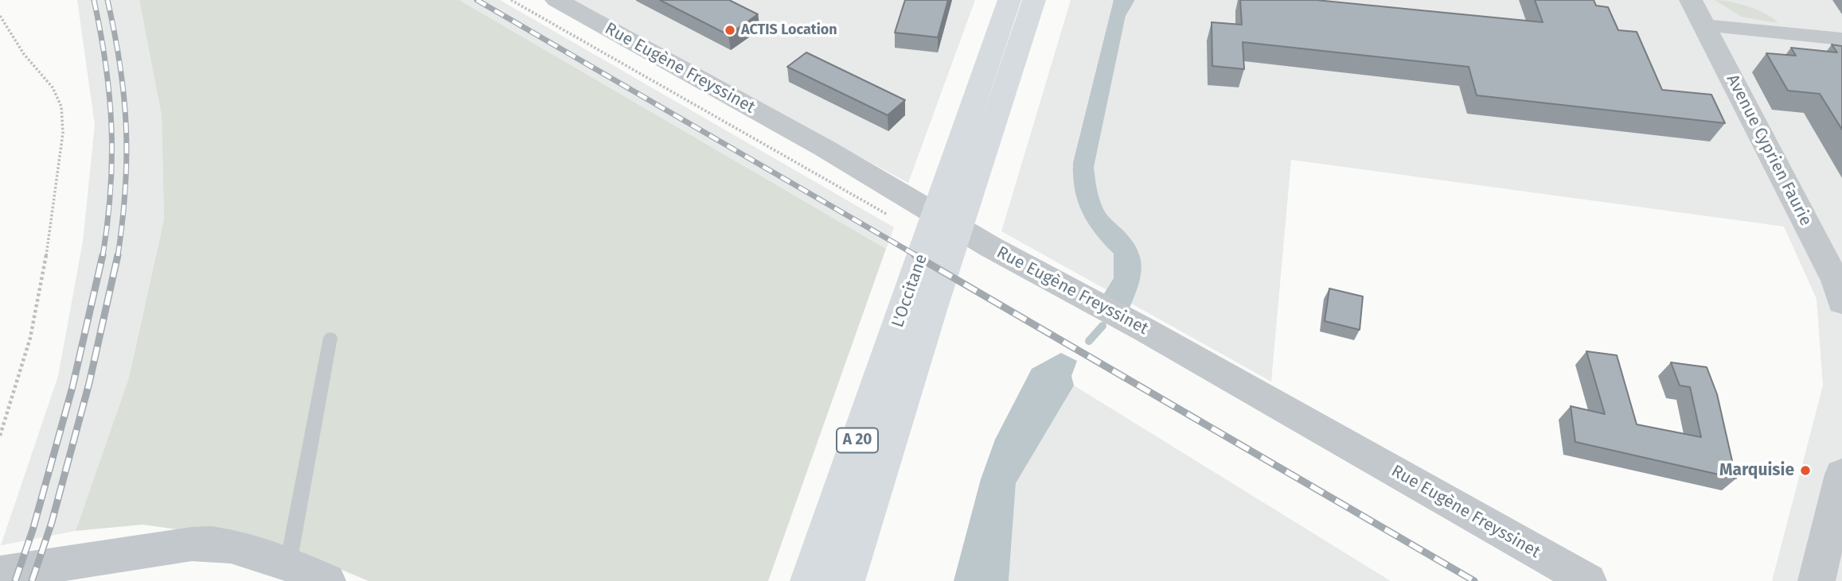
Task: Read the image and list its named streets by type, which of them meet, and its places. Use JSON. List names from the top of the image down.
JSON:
{
  "streets": {
    "highway": ["L'Occitane", "A 20"],
    "street": ["Rue Eugène Freyssinet", "Avenue Cyprien Faurie"]
  },
  "places": ["ACTIS Location", "Marquisie"]
}
